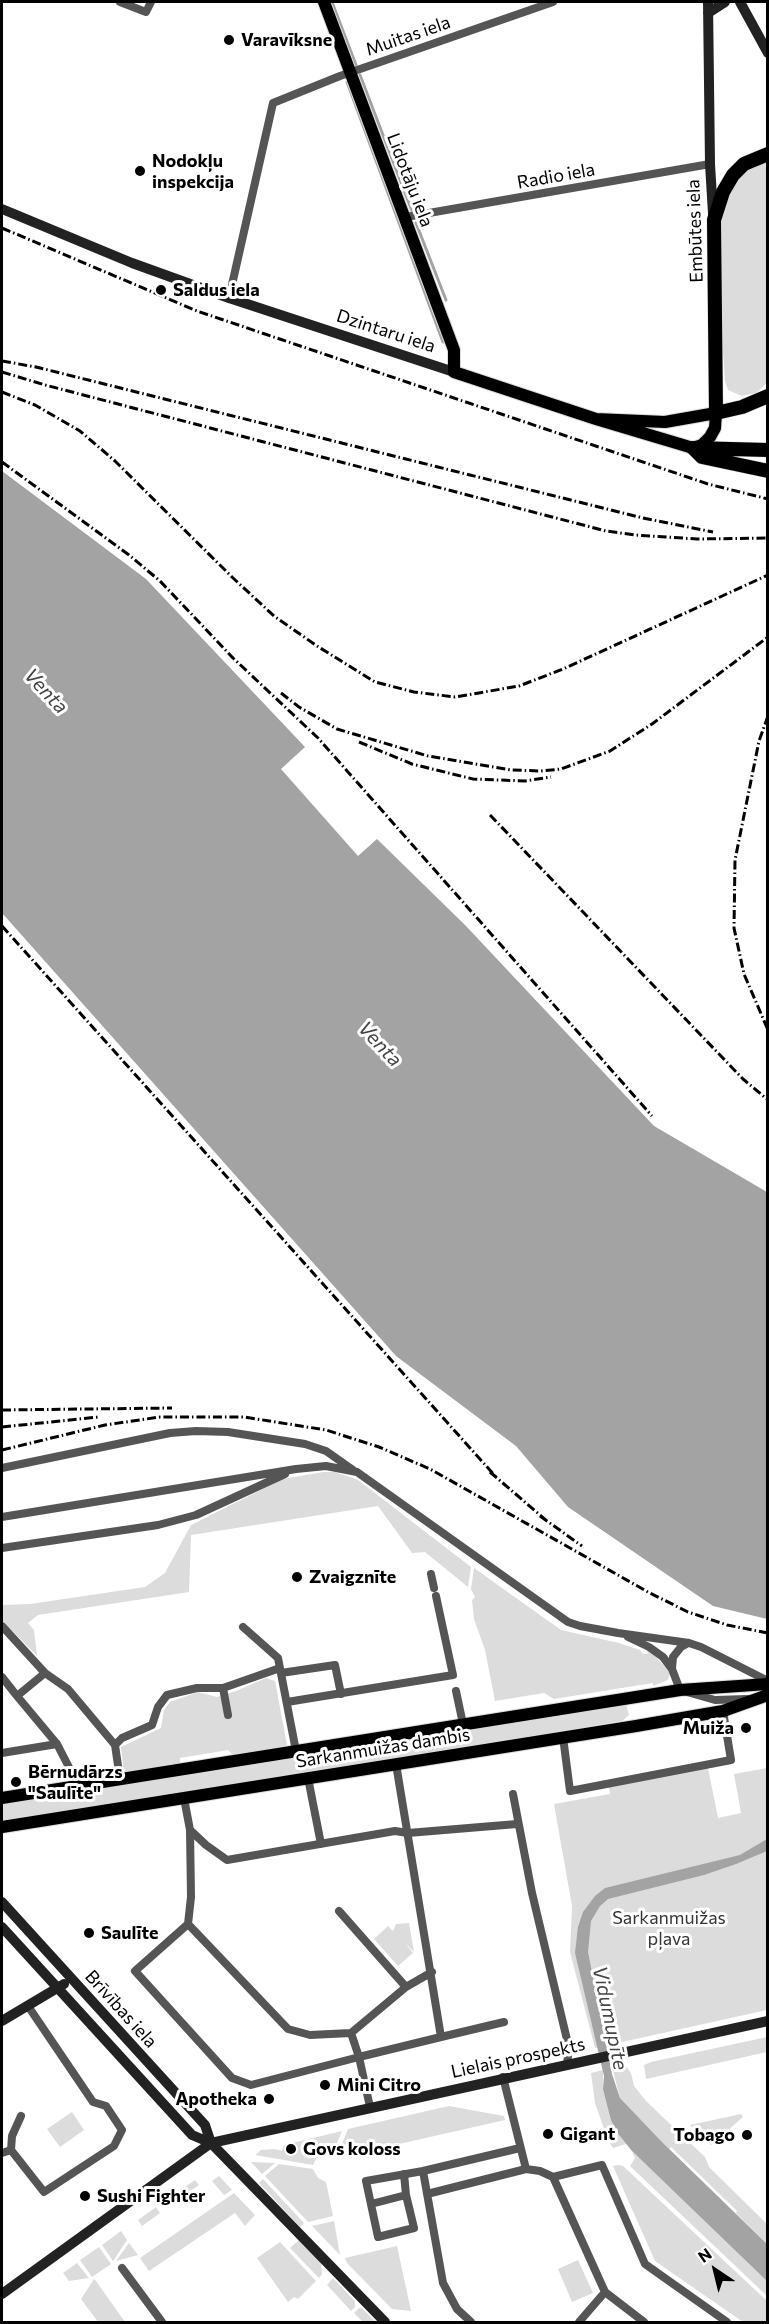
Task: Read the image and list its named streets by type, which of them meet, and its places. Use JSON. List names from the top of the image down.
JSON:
{
  "streets": {
    "highway": ["Embūtes iela", "Dzintaru iela"],
    "main road": [
      "Lidotāju iela",
      "Sarkanmuižas dambis",
      "Brīvības iela",
      "Lielais prospekts"
    ],
    "street": ["Muitas iela", "Radio iela"]
  },
  "crossings": [
    ["Muitas iela", "Lidotāju iela"],
    ["Muitas iela", "Dzintaru iela"],
    ["Radio iela", "Lidotāju iela"],
    ["Radio iela", "Embūtes iela"],
    ["Lidotāju iela", "Dzintaru iela"],
    ["Embūtes iela", "Dzintaru iela"],
    ["Brīvības iela", "Lielais prospekts"]
  ],
  "water": ["Venta", "Vidumupīte"],
  "parks": ["Sarkanmuižas pļava"],
  "places": [
    "Varavīksne",
    "Nodokļu inspekcija",
    "Saldus iela",
    "Zvaigznīte",
    "Muiža",
    "Bērnudārzs \"Saulīte\"",
    "Saulīte",
    "Mini Citro",
    "Apotheka",
    "Gigant",
    "Tobago",
    "Govs koloss",
    "Sushi Fighter"
  ],
  "north": "top left"
}
